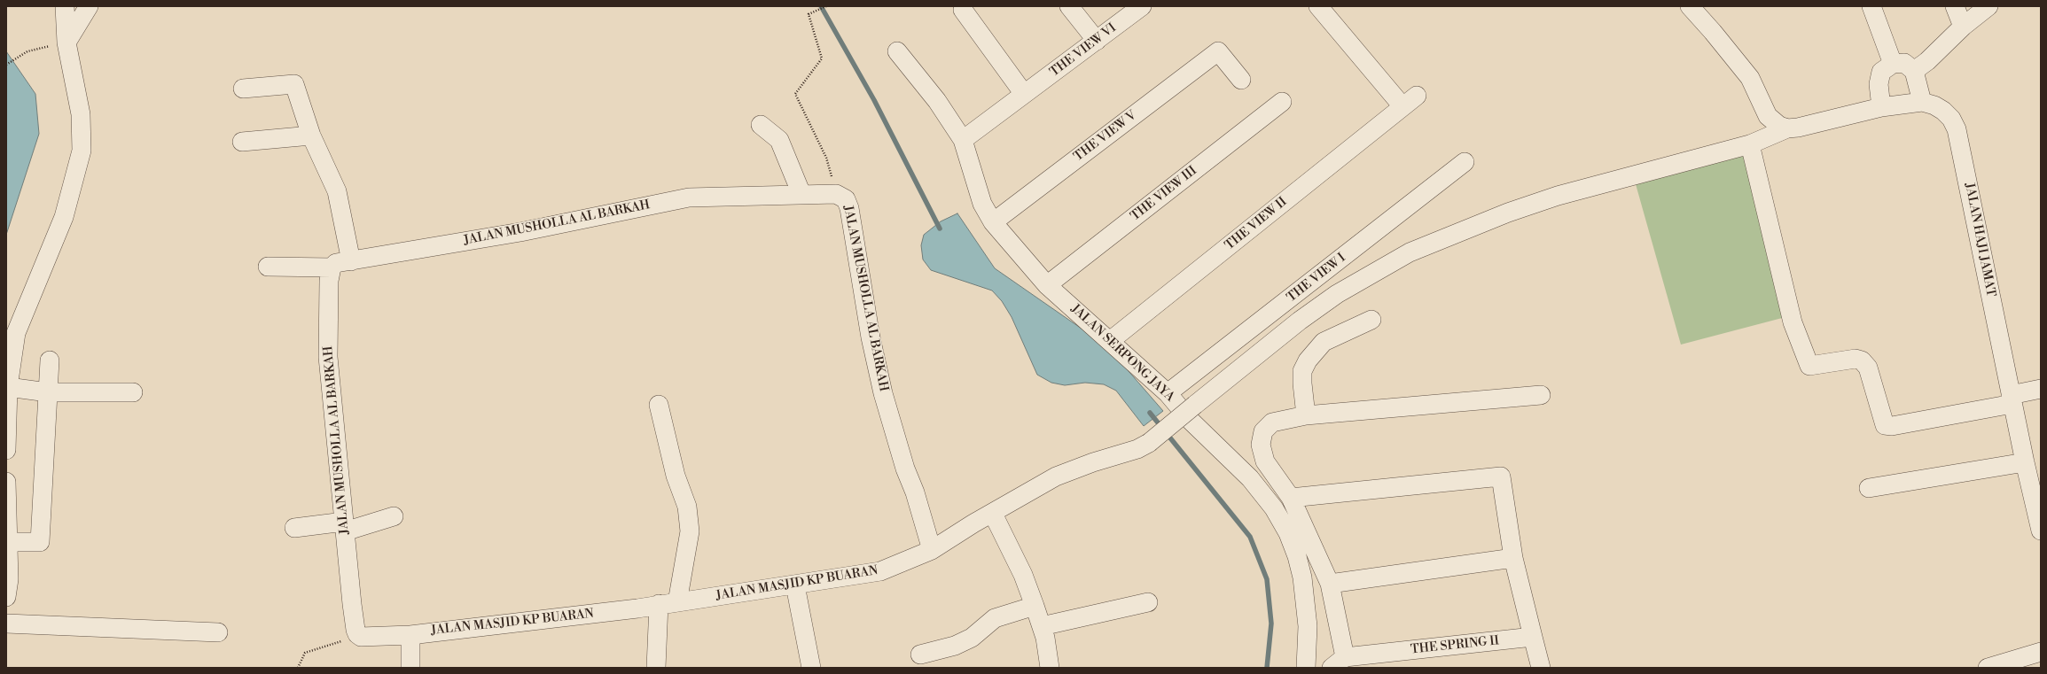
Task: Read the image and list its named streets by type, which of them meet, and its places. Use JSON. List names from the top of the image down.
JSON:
{
  "streets": {
    "street": [
      "THE VIEW VI",
      "THE VIEW V",
      "THE VIEW III",
      "JALAN MUSHOLLA AL BARKAH",
      "THE VIEW II",
      "JALAN HAJI JAMAT",
      "THE VIEW I",
      "JALAN SERPONG JAYA",
      "JALAN MASJID KP BUARAN",
      "THE SPRING II"
    ]
  },
  "crossings": [
    ["THE VIEW VI", "JALAN SERPONG JAYA"],
    ["THE VIEW V", "JALAN SERPONG JAYA"],
    ["THE VIEW III", "JALAN SERPONG JAYA"],
    ["JALAN MUSHOLLA AL BARKAH", "JALAN MASJID KP BUARAN"],
    ["THE VIEW II", "JALAN SERPONG JAYA"],
    ["JALAN HAJI JAMAT", "JALAN MASJID KP BUARAN"],
    ["THE VIEW I", "JALAN SERPONG JAYA"]
  ]
}
